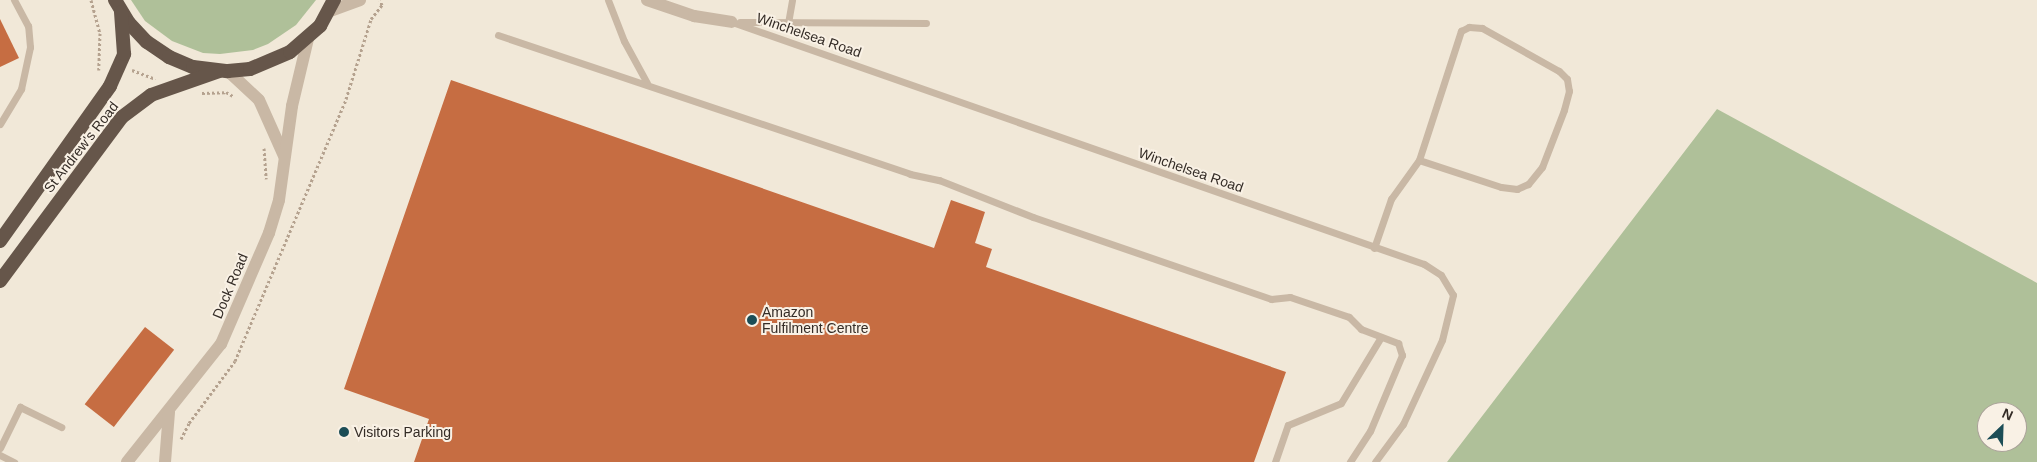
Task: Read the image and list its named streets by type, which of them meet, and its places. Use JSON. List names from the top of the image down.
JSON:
{
  "streets": {
    "highway": ["St Andrew's Road"],
    "street": ["Dock Road"],
    "lane": ["Winchelsea Road"]
  },
  "crossings": [
    ["St Andrew's Road", "Dock Road"]
  ],
  "places": ["Amazon Fulfilment Centre", "Visitors Parking"],
  "north": "top right"
}
